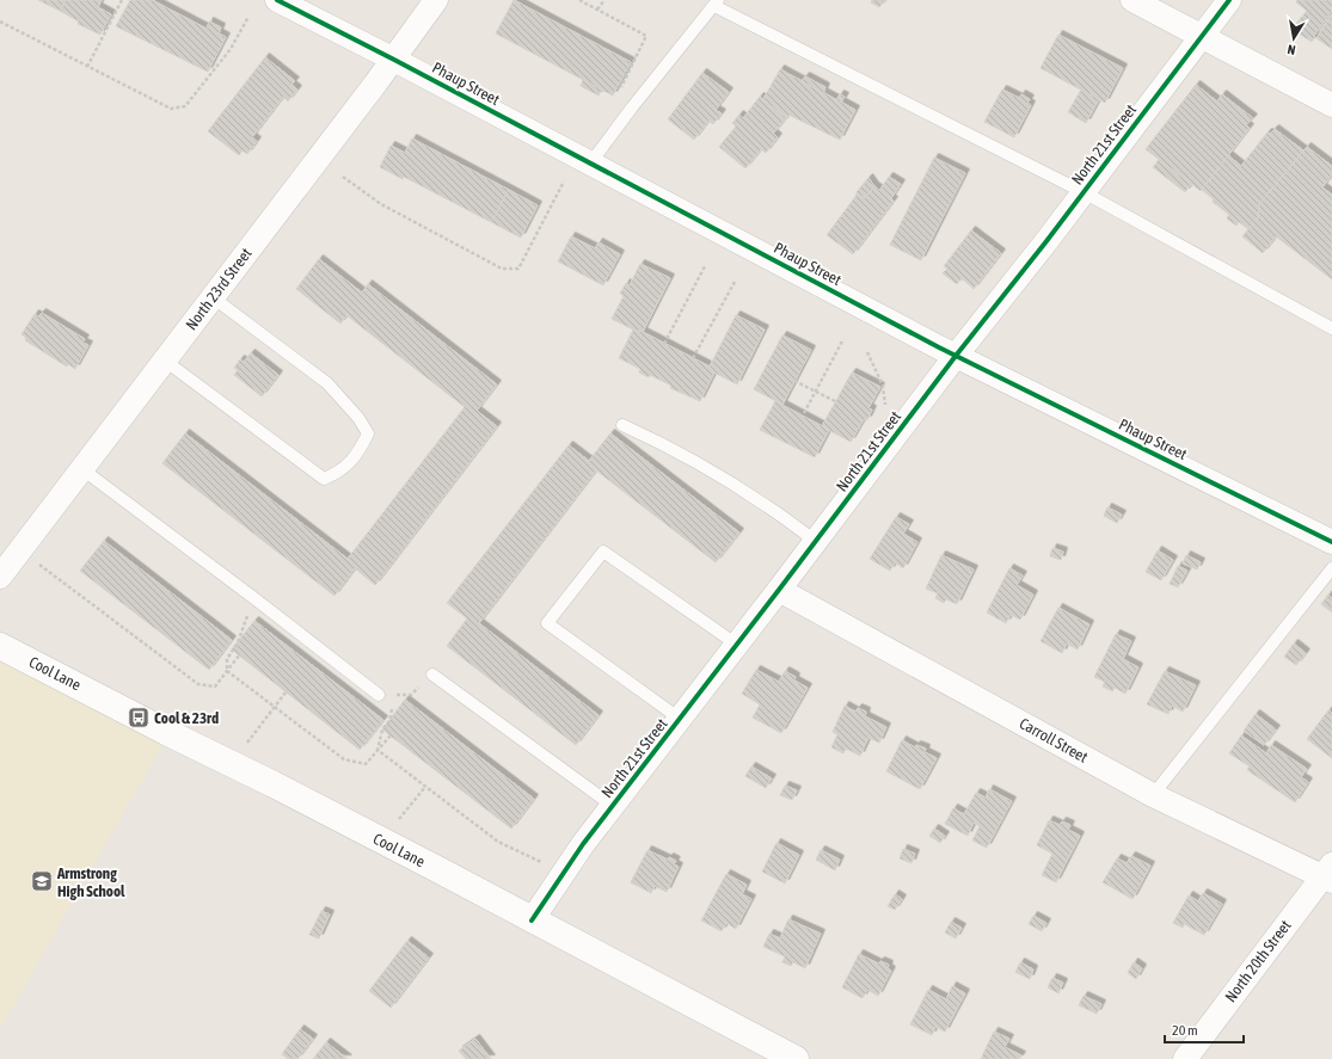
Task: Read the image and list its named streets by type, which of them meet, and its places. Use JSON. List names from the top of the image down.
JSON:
{
  "streets": {
    "street": [
      "Phaup Street",
      "North 21st Street",
      "North 23rd Street",
      "Cool Lane",
      "Carroll Street",
      "North 20th Street"
    ]
  },
  "crossings": [
    ["Phaup Street", "North 21st Street"],
    ["Phaup Street", "North 23rd Street"],
    ["North 21st Street", "Cool Lane"],
    ["North 21st Street", "Carroll Street"],
    ["Carroll Street", "North 20th Street"]
  ],
  "places": {
    "bus stop": ["Cool & 23rd"],
    "school or university": ["Armstrong High School"]
  },
  "scale_bar": "20 m",
  "north": "bottom"
}
